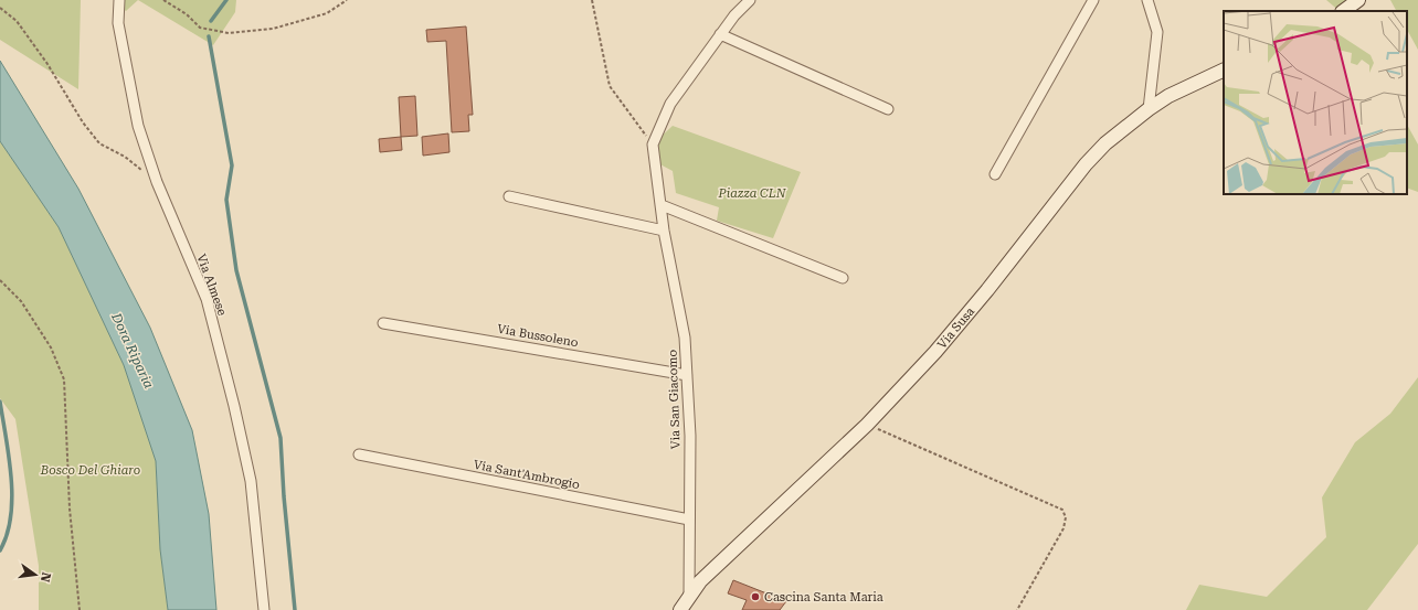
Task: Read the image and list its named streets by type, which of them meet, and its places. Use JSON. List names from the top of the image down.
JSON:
{
  "streets": {
    "main road": ["Via Susa"],
    "street": [
      "Via Almese",
      "Via Bussoleno",
      "Via San Giacomo",
      "Via Sant'Ambrogio"
    ]
  },
  "crossings": [
    ["Via Susa", "Via San Giacomo"],
    ["Via Bussoleno", "Via San Giacomo"],
    ["Via San Giacomo", "Via Sant'Ambrogio"]
  ],
  "water": ["Dora Riparia"],
  "parks": ["Piazza CLN", "Bosco Del Ghiaro"],
  "places": ["Cascina Santa Maria"],
  "north": "right"
}
